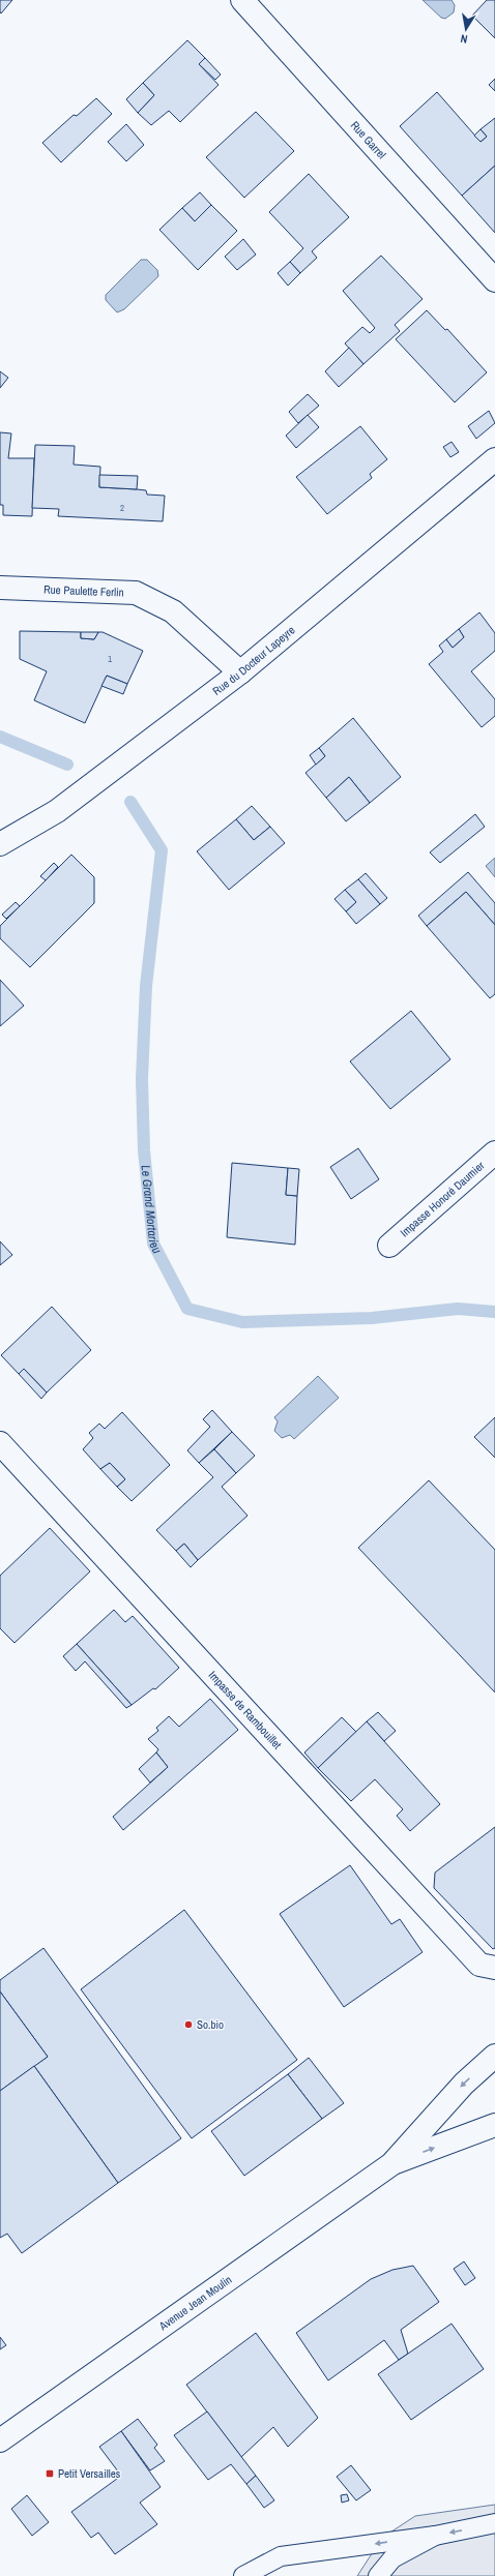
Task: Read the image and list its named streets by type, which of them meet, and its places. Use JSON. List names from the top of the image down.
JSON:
{
  "streets": {
    "street": [
      "Rue Garrel",
      "Rue Paulette Ferlin",
      "Rue du Docteur Lapeyre",
      "Impasse Honoré Daumier",
      "Impasse de Rambouillet",
      "Avenue Jean Moulin"
    ]
  },
  "crossings": [
    ["Rue Paulette Ferlin", "Rue du Docteur Lapeyre"]
  ],
  "water": ["Le Grand Mortarieu"],
  "places": {
    "other": ["So.bio"],
    "transit": ["Petit Versailles"]
  },
  "house_numbers": ["2", "1"],
  "north": "bottom"
}
